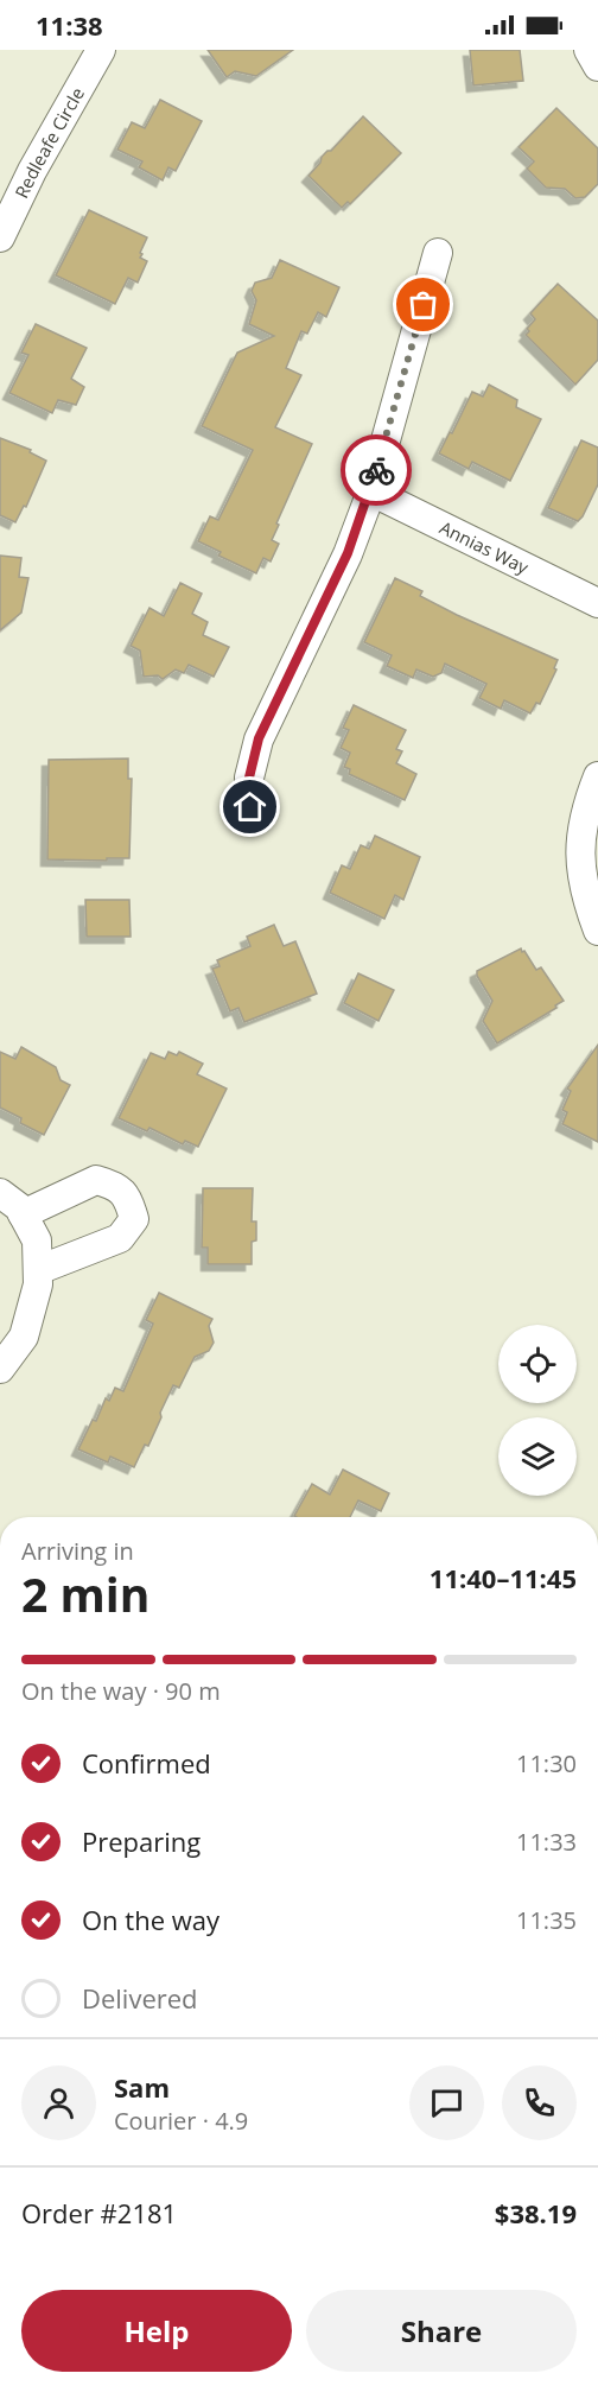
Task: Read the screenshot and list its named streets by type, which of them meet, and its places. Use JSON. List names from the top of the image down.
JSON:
{
  "streets": {
    "street": ["Redleafe Circle", "Annias Way"]
  },
  "page": {
    "status": "11:38",
    "heading": ["2 min", "Arriving in", "11:40–11:45"],
    "panel": [
      "Sam",
      "Courier · 4.9",
      "Order #2181",
      "$38.19"
    ],
    "bar": "On the way · 90 m",
    "list": [
      ["Confirmed", "11:30"],
      ["Preparing", "11:33"],
      ["On the way", "11:35"],
      "Delivered"
    ],
    "buttons": ["Help", "Share"]
  }
}
